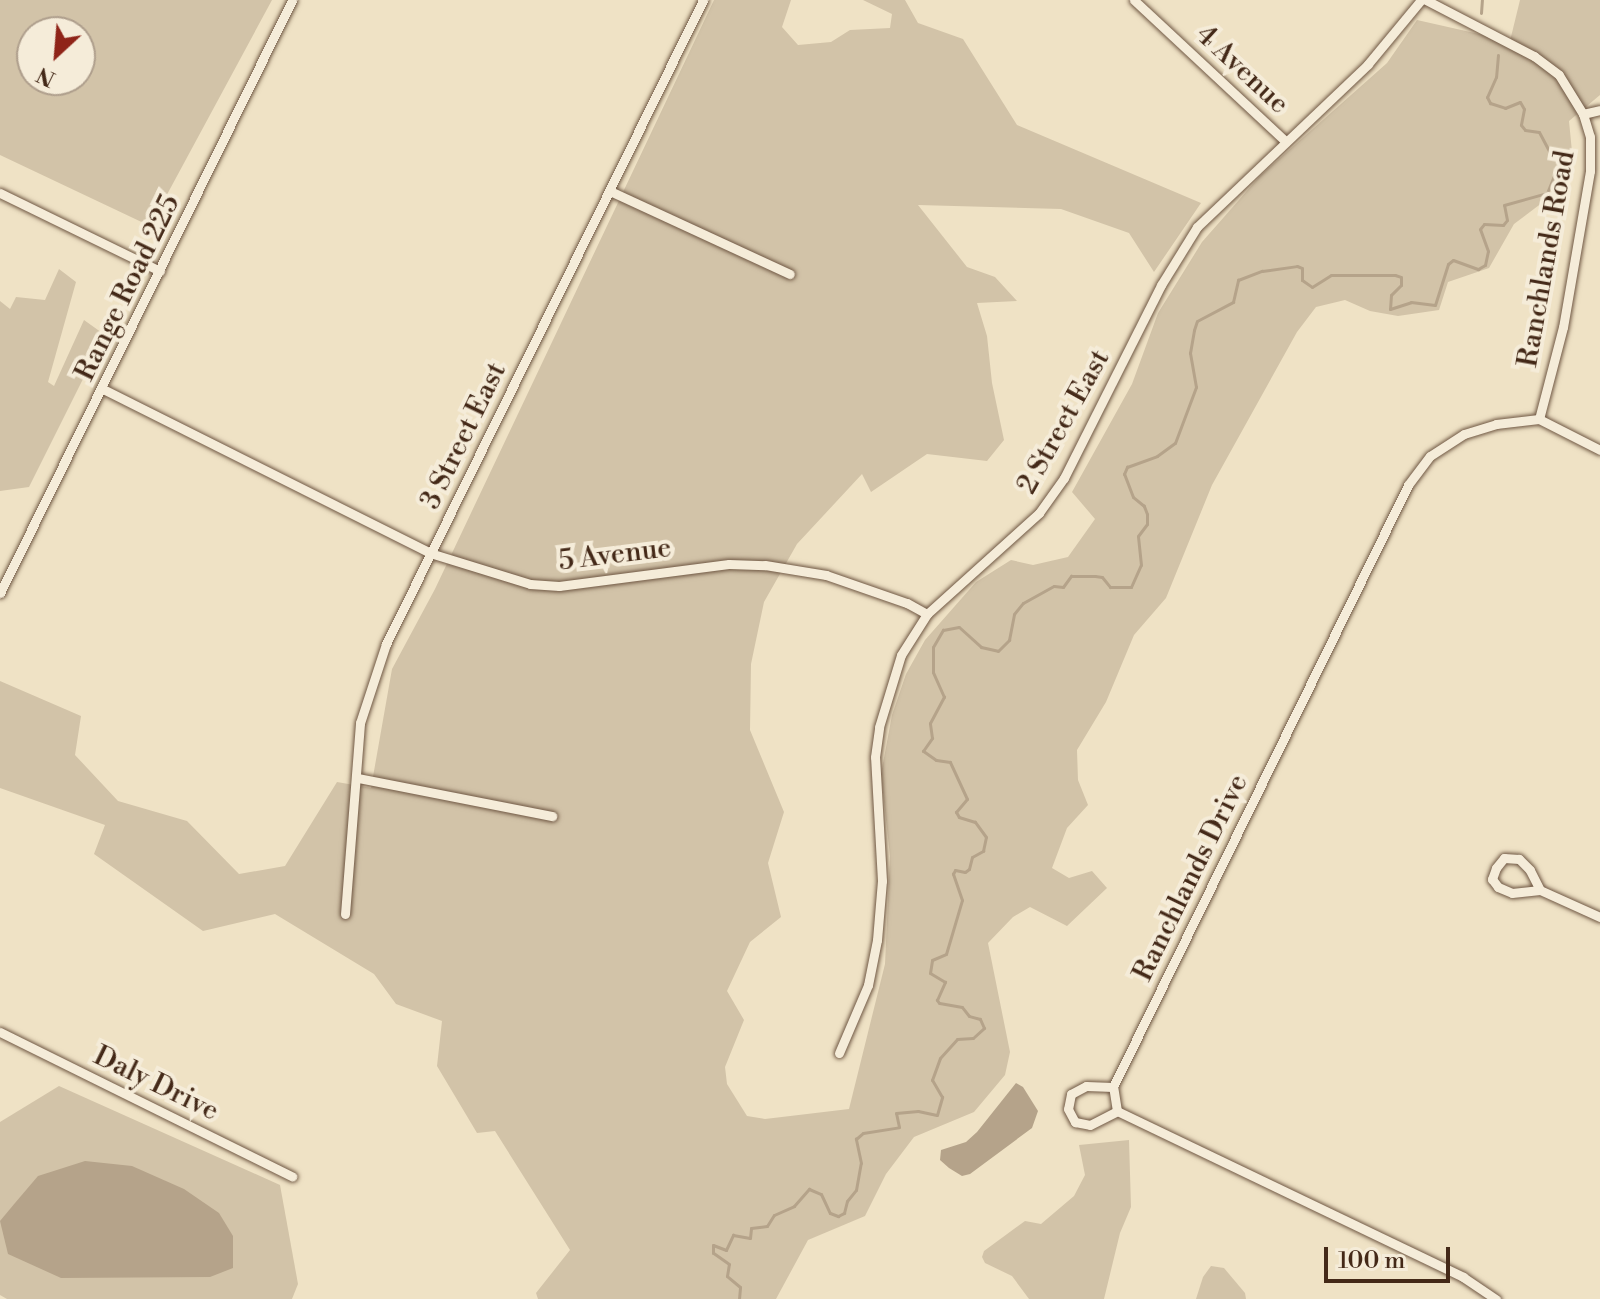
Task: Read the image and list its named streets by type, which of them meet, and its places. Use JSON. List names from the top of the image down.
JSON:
{
  "streets": {
    "street": [
      "4 Avenue",
      "Ranchlands Road",
      "Range Road 225",
      "2 Street East",
      "3 Street East",
      "5 Avenue",
      "Ranchlands Drive",
      "Daly Drive"
    ]
  },
  "crossings": [
    ["4 Avenue", "2 Street East"],
    ["Ranchlands Road", "2 Street East"],
    ["Ranchlands Road", "Ranchlands Drive"],
    ["Range Road 225", "5 Avenue"],
    ["2 Street East", "5 Avenue"],
    ["3 Street East", "5 Avenue"]
  ],
  "scale_bar": "100 m",
  "north": "bottom left"
}
